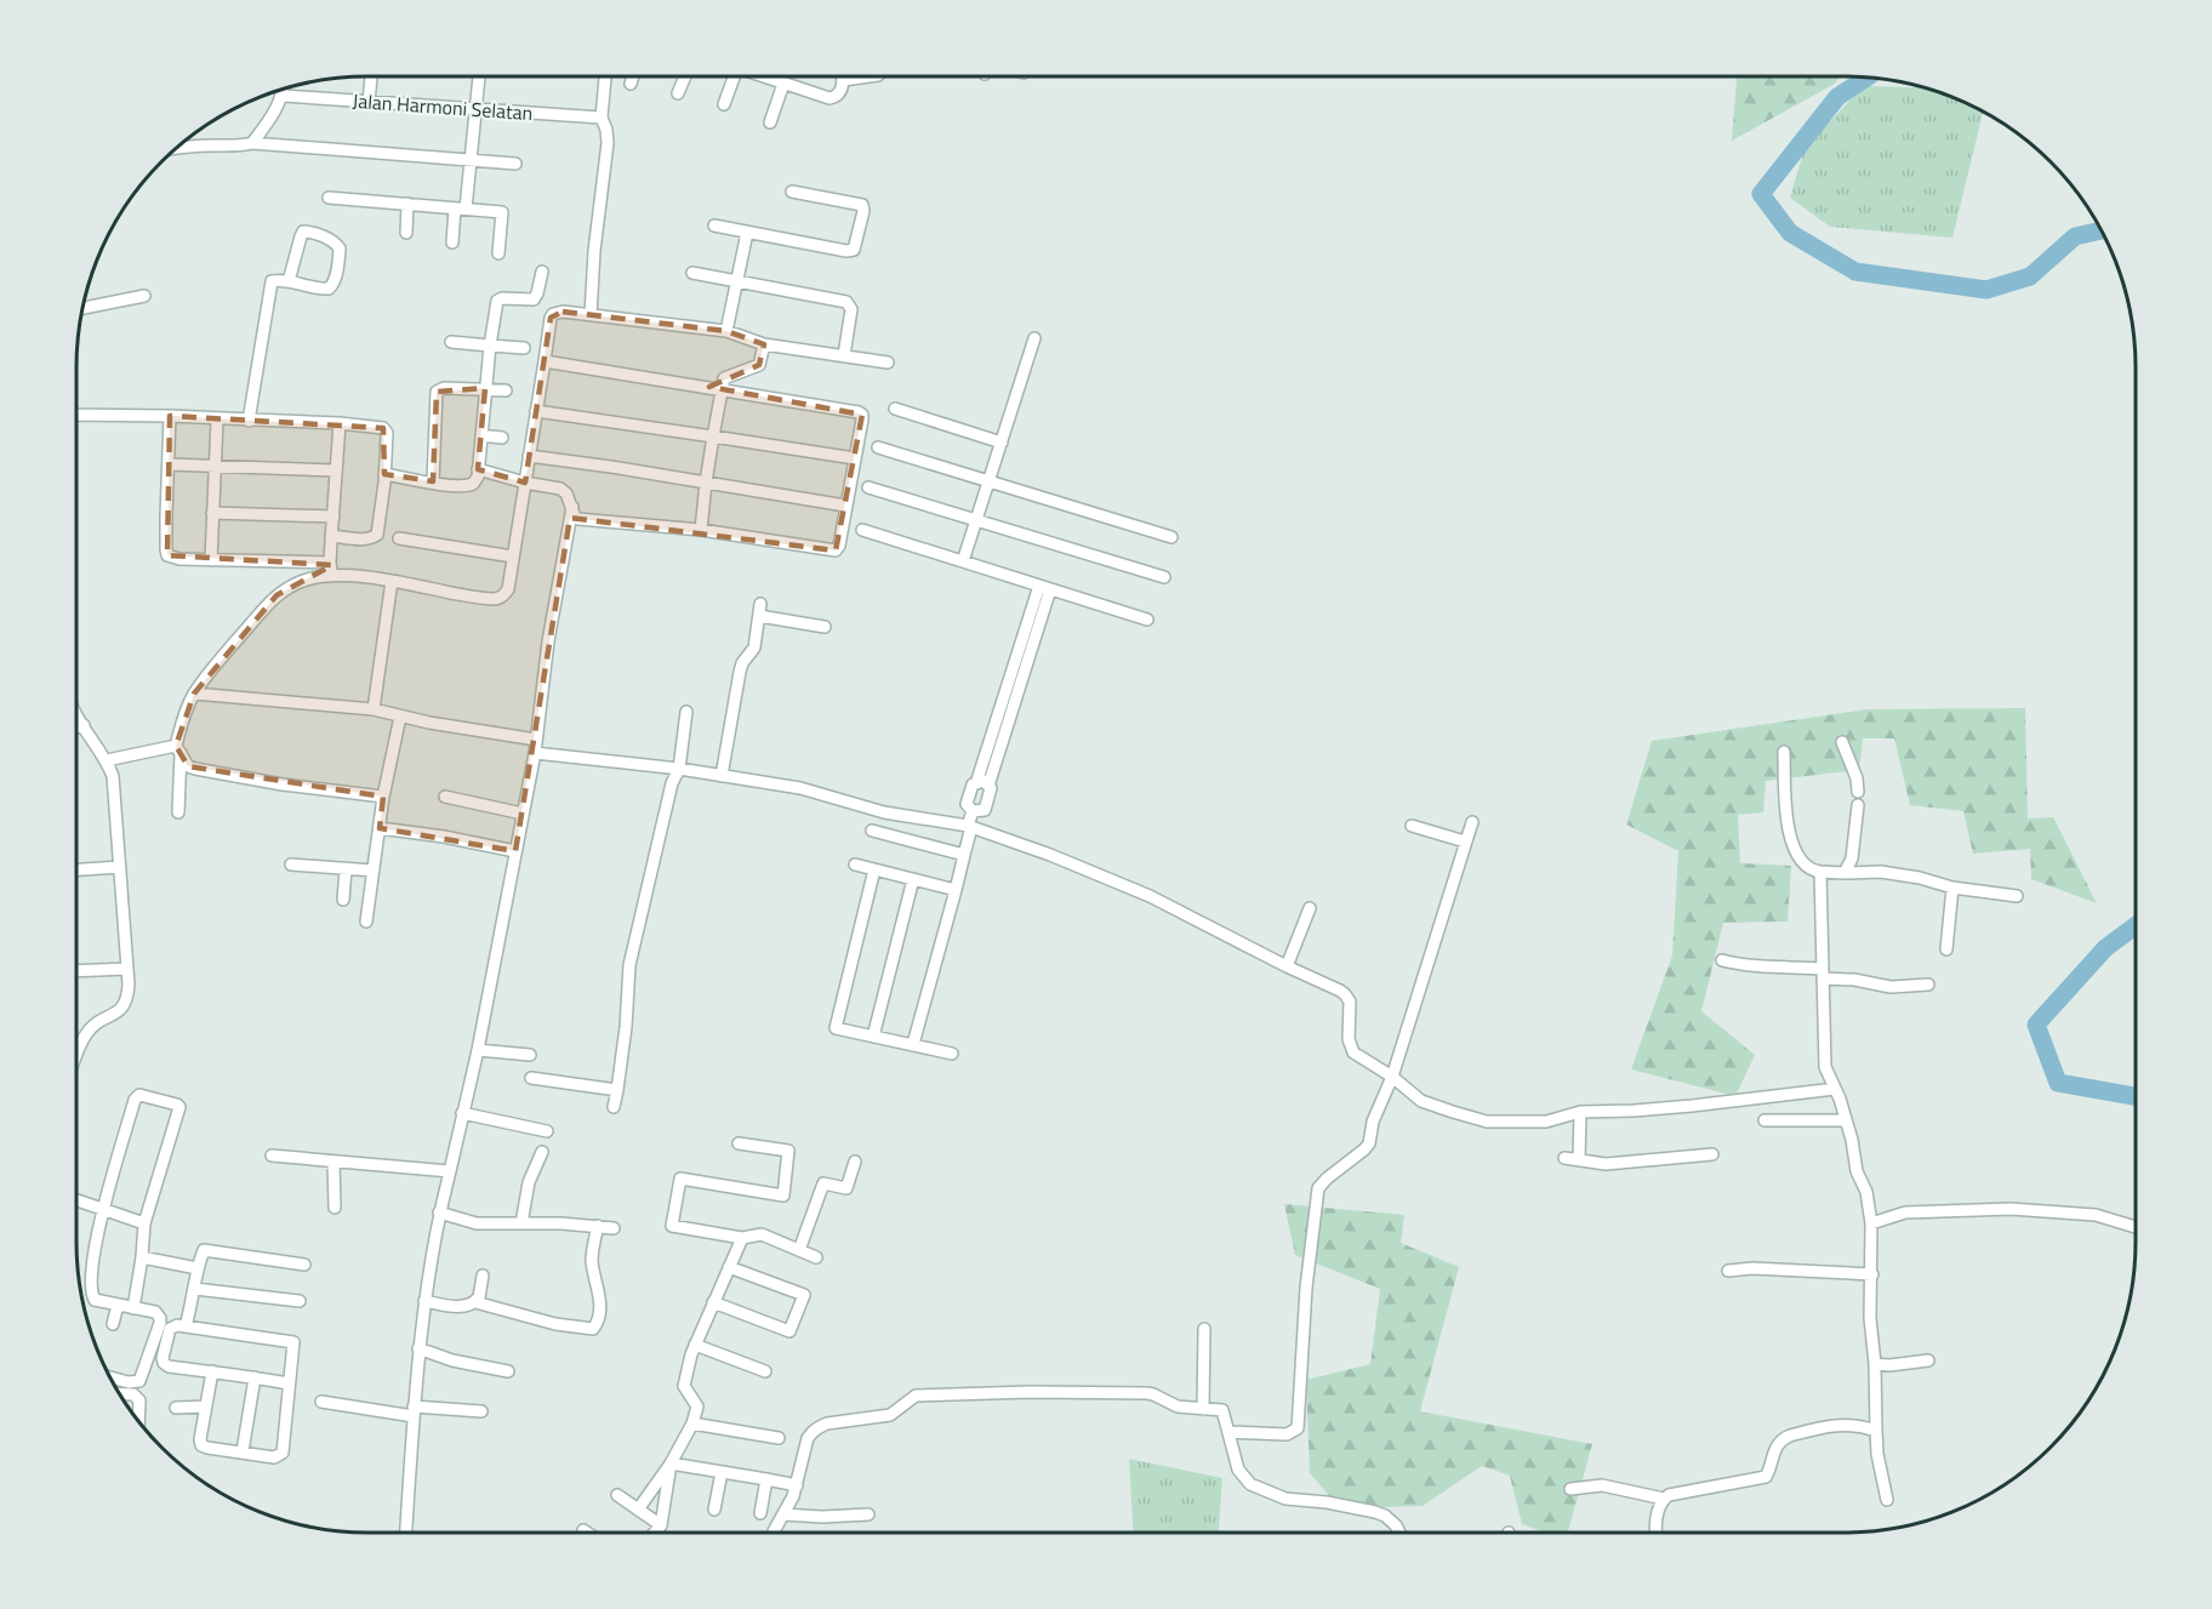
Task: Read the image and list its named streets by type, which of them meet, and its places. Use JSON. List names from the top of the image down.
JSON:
{
  "streets": {
    "street": ["Jalan Harmoni Selatan"]
  }
}
